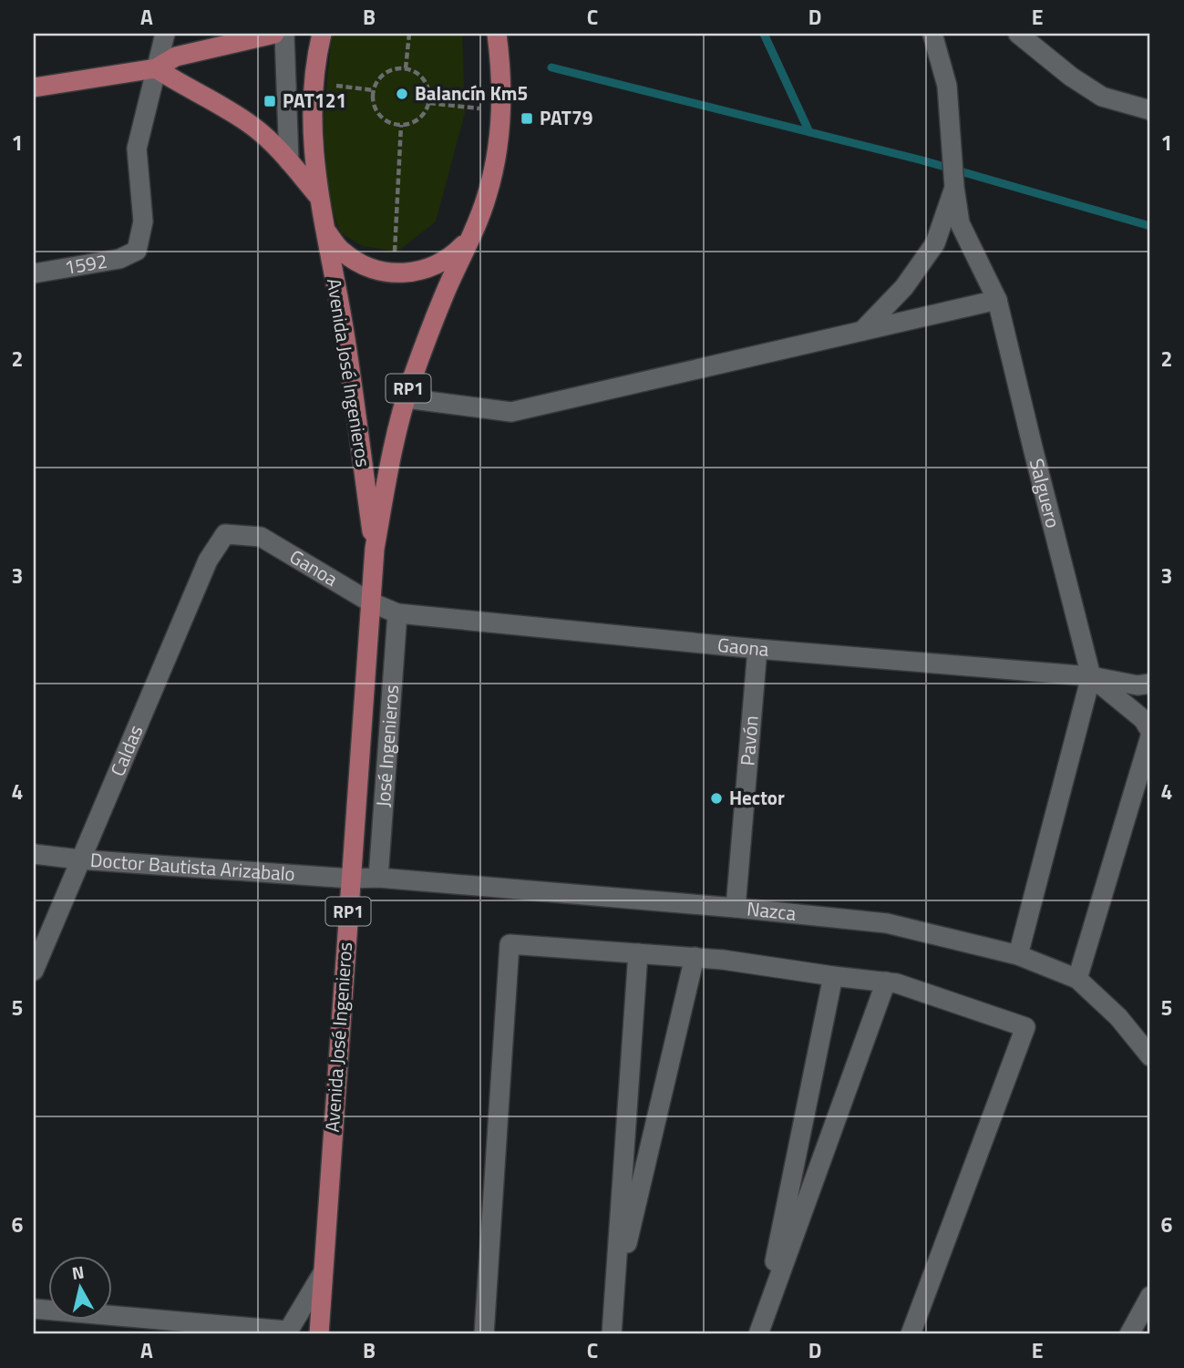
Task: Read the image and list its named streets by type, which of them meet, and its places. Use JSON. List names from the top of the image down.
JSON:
{
  "streets": {
    "main road": ["Avenida José Ingenieros", "RP1"],
    "street": [
      "1592",
      "Salguero",
      "Ganoa",
      "Gaona",
      "Pavón",
      "José Ingenieros",
      "Caldas",
      "Doctor Bautista Arizabalo",
      "Nazca"
    ]
  },
  "crossings": [
    ["1592", "Avenida José Ingenieros"],
    ["Avenida José Ingenieros", "RP1"],
    ["Avenida José Ingenieros", "Ganoa"],
    ["Avenida José Ingenieros", "Doctor Bautista Arizabalo"],
    ["Avenida José Ingenieros", "Nazca"],
    ["Salguero", "Gaona"],
    ["Salguero", "Nazca"],
    ["Ganoa", "Gaona"],
    ["Ganoa", "José Ingenieros"],
    ["Ganoa", "Caldas"],
    ["Gaona", "Pavón"],
    ["Gaona", "José Ingenieros"],
    ["Pavón", "Nazca"],
    ["José Ingenieros", "Nazca"],
    ["Caldas", "Doctor Bautista Arizabalo"],
    ["Doctor Bautista Arizabalo", "Nazca"]
  ],
  "places": {
    "other": ["Balancín Km5", "Hector"],
    "transit": ["PAT121", "PAT79"]
  },
  "north": "top",
  "grid": {
    "columns": [
      "A",
      "B",
      "C",
      "D",
      "E"
    ],
    "rows": [
      "1",
      "2",
      "3",
      "4",
      "5",
      "6"
    ]
  }
}
